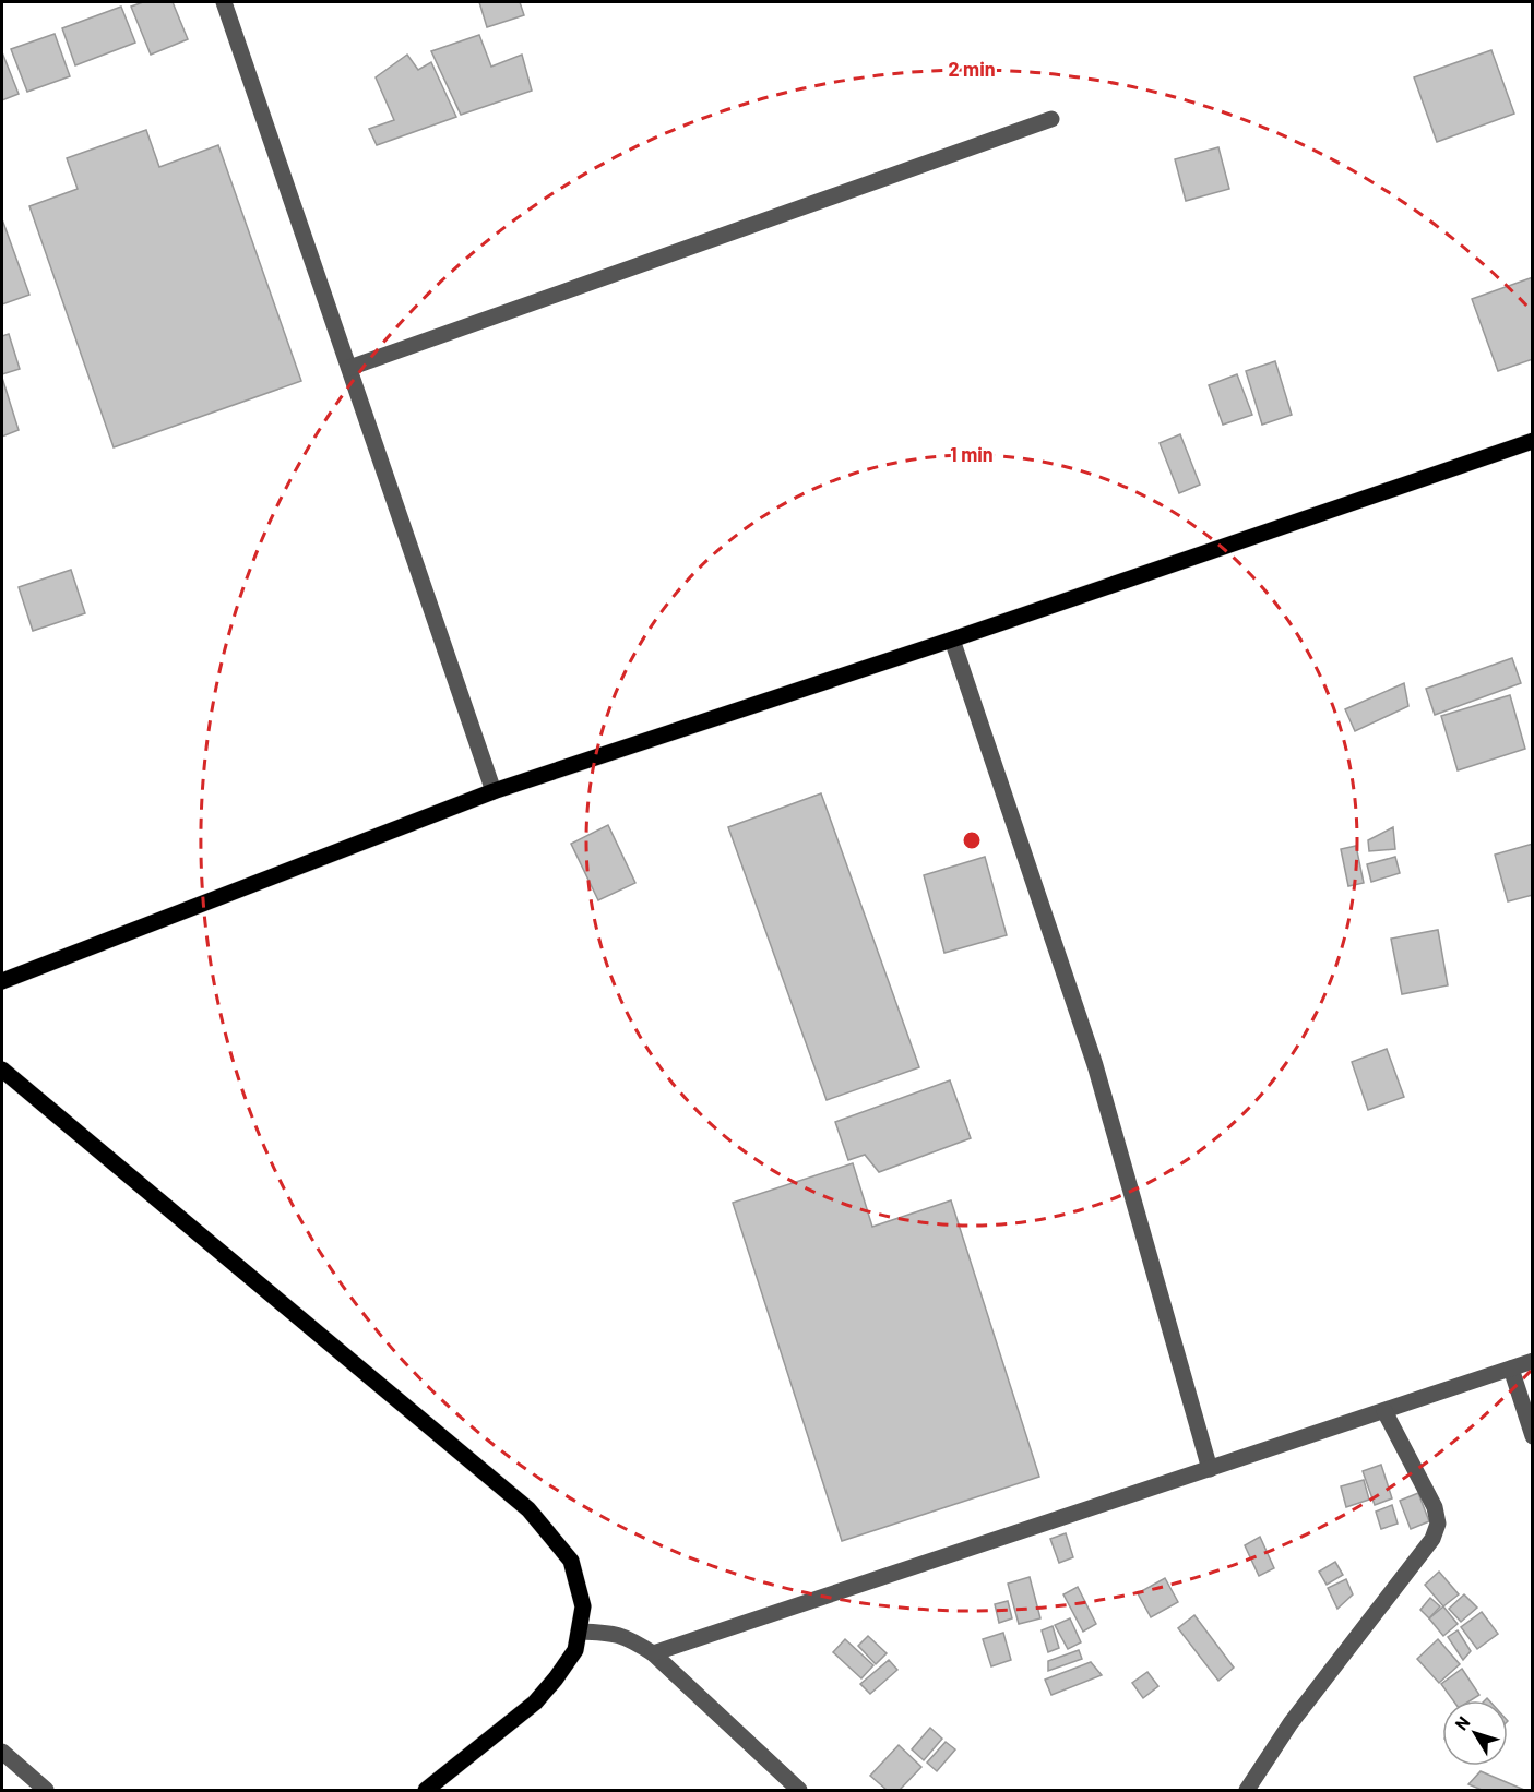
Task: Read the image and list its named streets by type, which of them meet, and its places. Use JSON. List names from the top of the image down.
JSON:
{
  "north": "top left",
  "rings": ["2 min", "1 min"]
}
